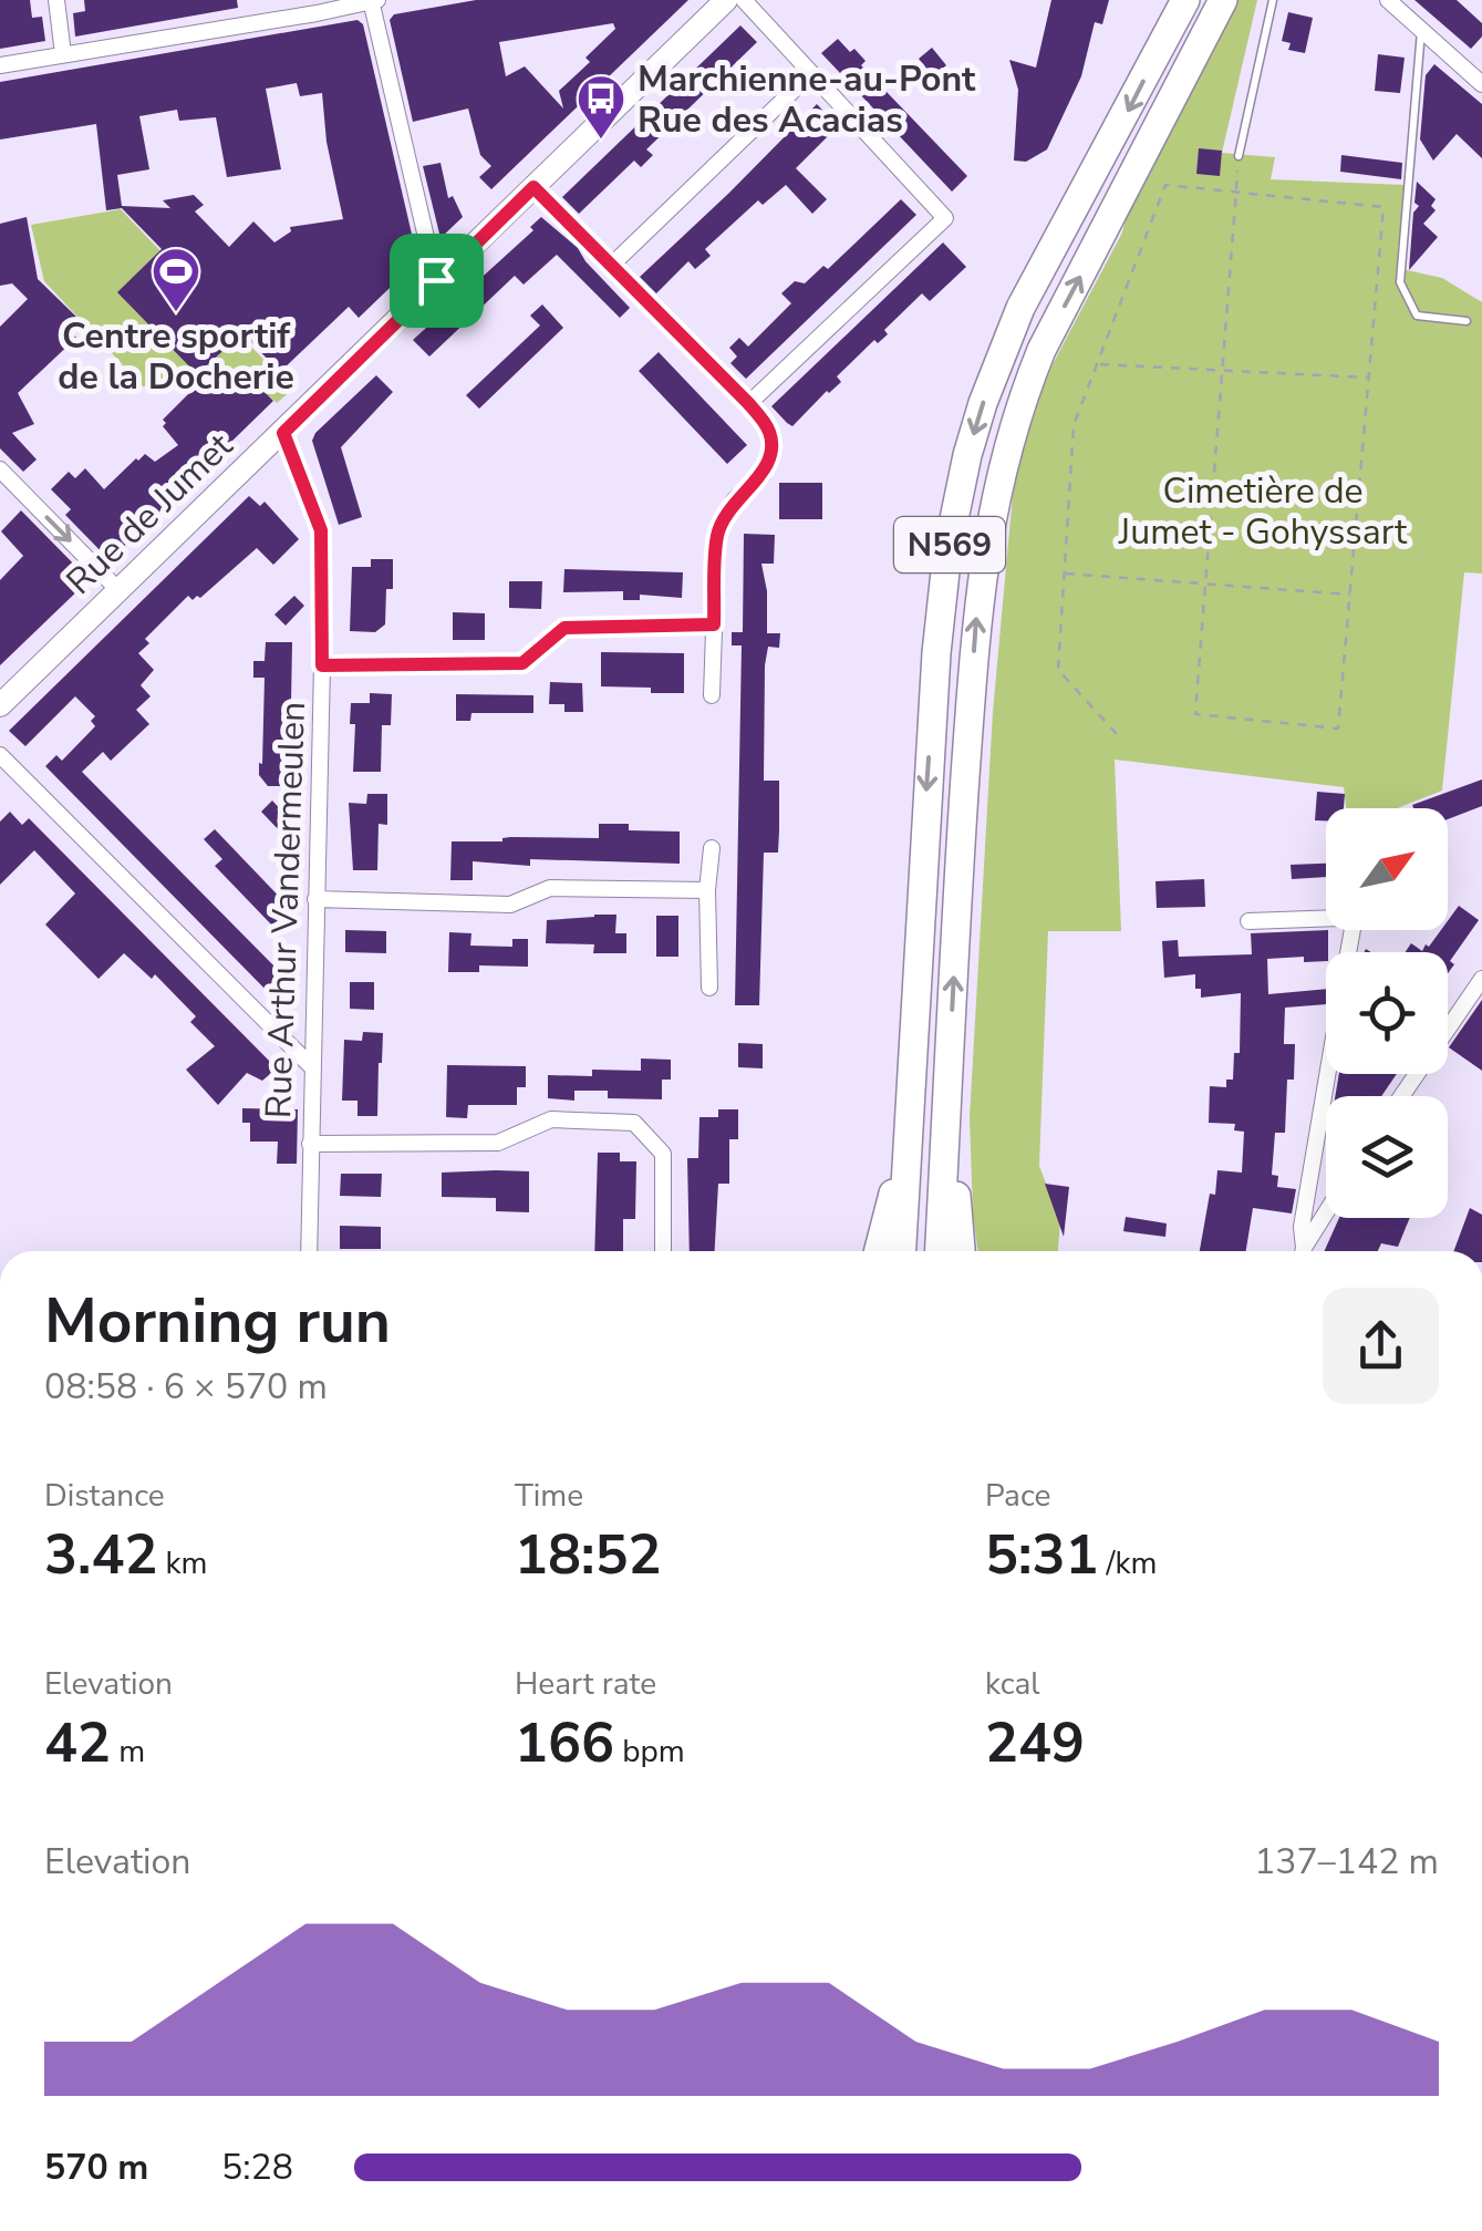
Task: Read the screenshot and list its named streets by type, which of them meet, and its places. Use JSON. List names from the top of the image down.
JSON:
{
  "streets": {
    "highway": ["N569"],
    "street": ["Rue de Jumet", "Rue Arthur Vandermeulen"]
  },
  "crossings": [
    ["Rue de Jumet", "Rue Arthur Vandermeulen"]
  ],
  "parks": ["Cimetière de Jumet - Gohyssart"],
  "places": {
    "bus stop": ["Marchienne-au-Pont Rue des Acacias"],
    "sports": ["Centre sportif de la Docherie"]
  },
  "north": "top right",
  "page": {
    "heading": ["Morning run", "08:58 · 6 × 570 m"],
    "stats": [
      ["Distance", "3.42 km"],
      ["Time", "18:52"],
      ["Pace", "5:31 /km"],
      ["Elevation", "42 m"],
      ["Heart rate", "166 bpm"],
      ["kcal", "249"]
    ],
    "chart": ["Elevation", "137–142 m"],
    "list": [
      {
        "name": "570 m",
        "note": "5:28"
      }
    ]
  }
}
